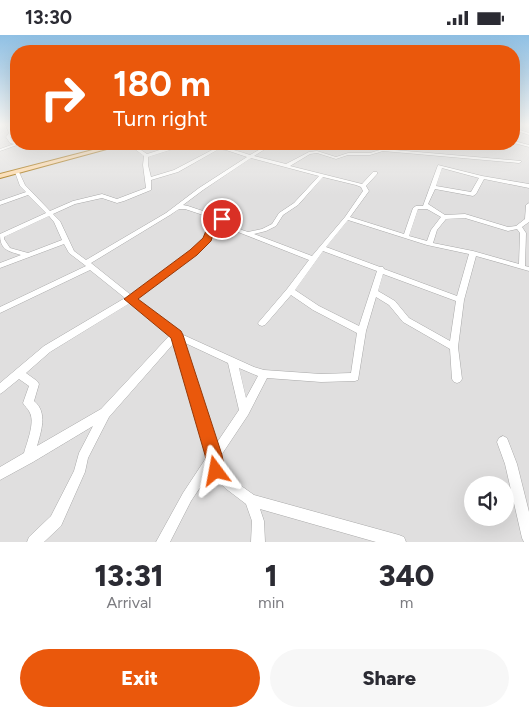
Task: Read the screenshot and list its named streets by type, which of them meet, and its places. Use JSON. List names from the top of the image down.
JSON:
{
  "page": {
    "status": "13:30",
    "turn": ["180 m", "Turn right"],
    "eta": [
      "13:31",
      "Arrival",
      "1",
      "min",
      "340",
      "m"
    ],
    "buttons": ["Exit", "Share"]
  }
}
